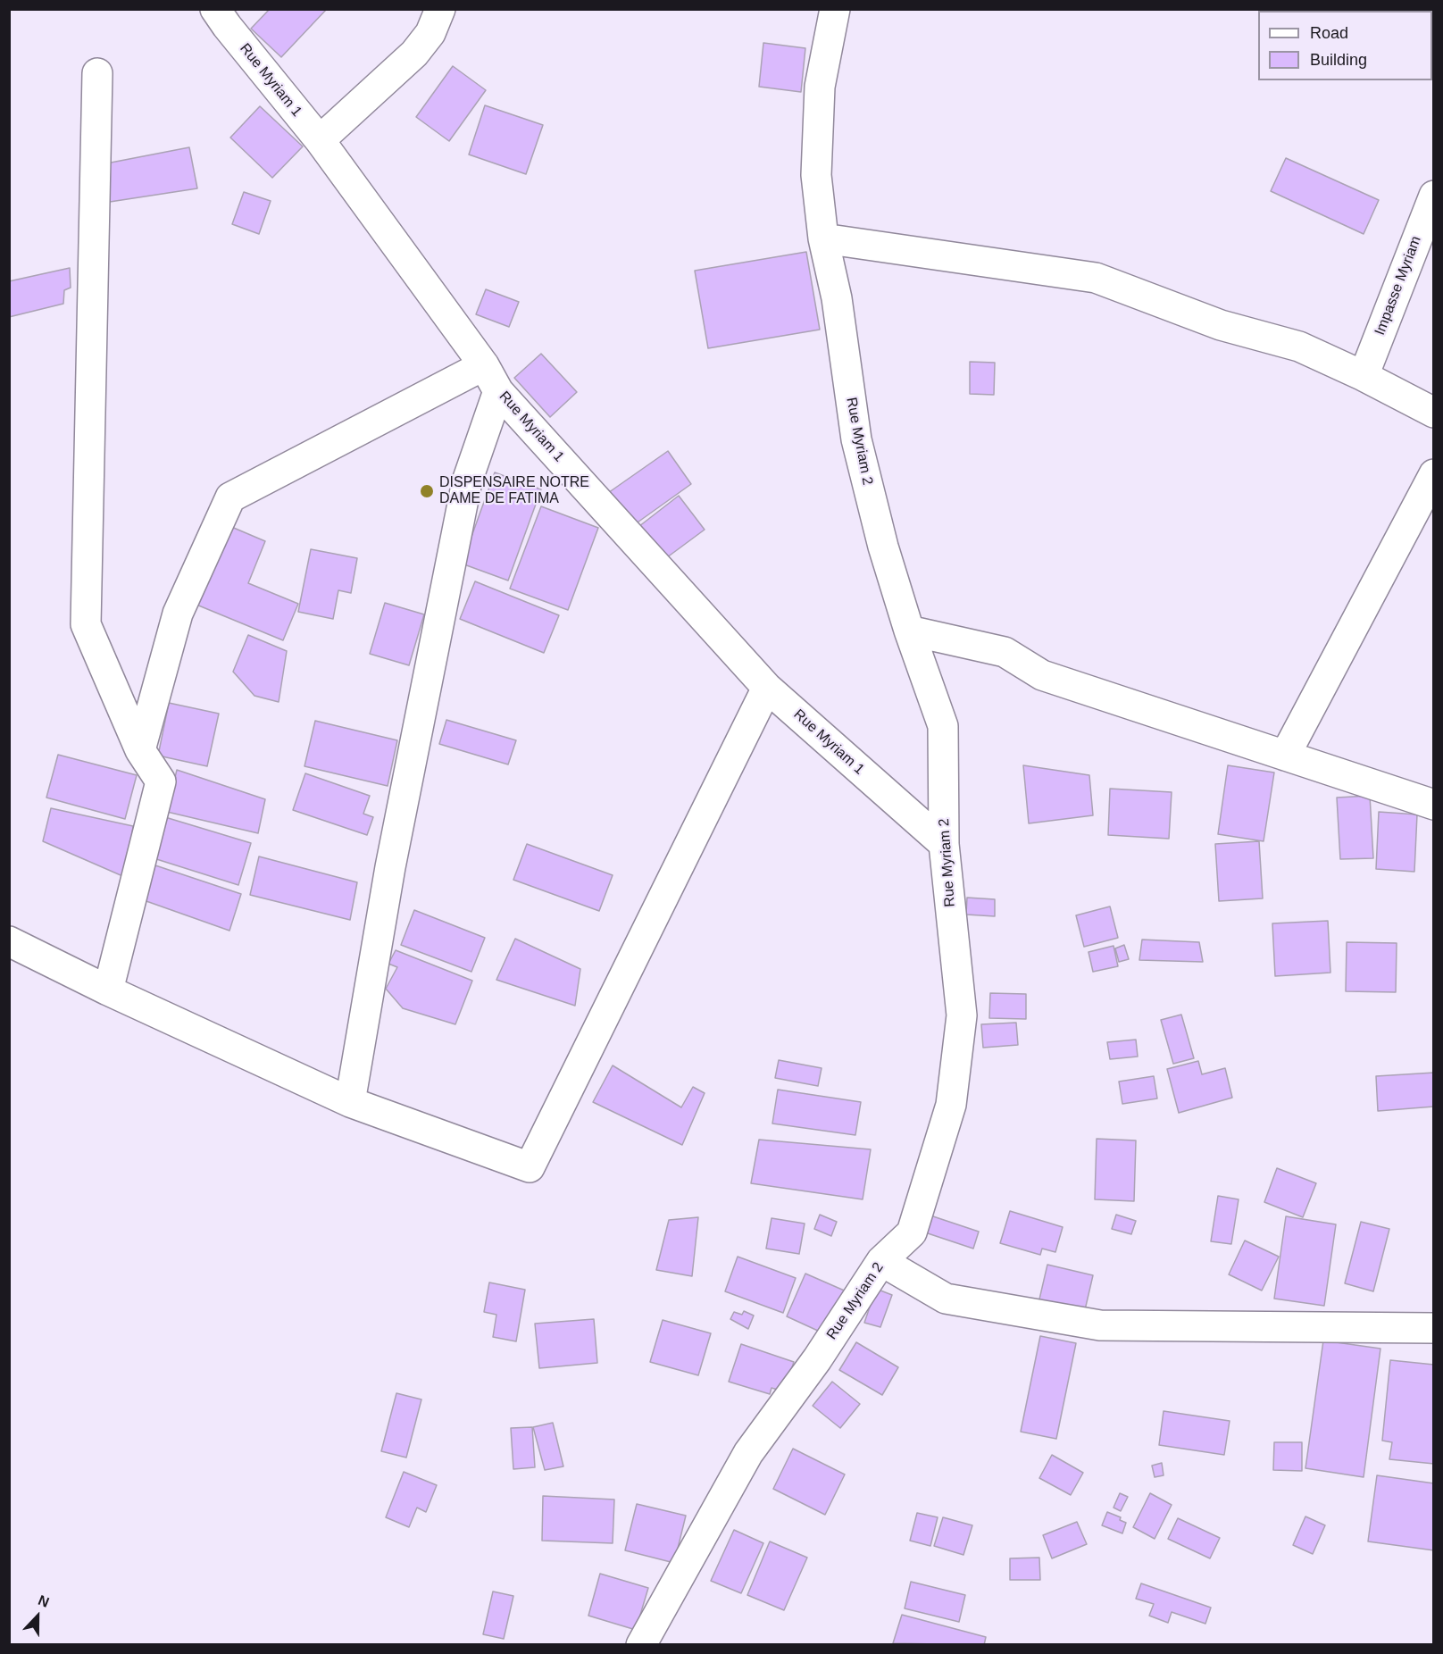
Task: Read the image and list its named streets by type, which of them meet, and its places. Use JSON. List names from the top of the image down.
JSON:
{
  "streets": {
    "street": ["Rue Myriam 1", "Impasse Myriam", "Rue Myriam 2"]
  },
  "crossings": [
    ["Rue Myriam 1", "Rue Myriam 2"]
  ],
  "places": ["DISPENSAIRE NOTRE DAME DE FATIMA"],
  "legend": ["Road", "Building"],
  "north": "top"
}
